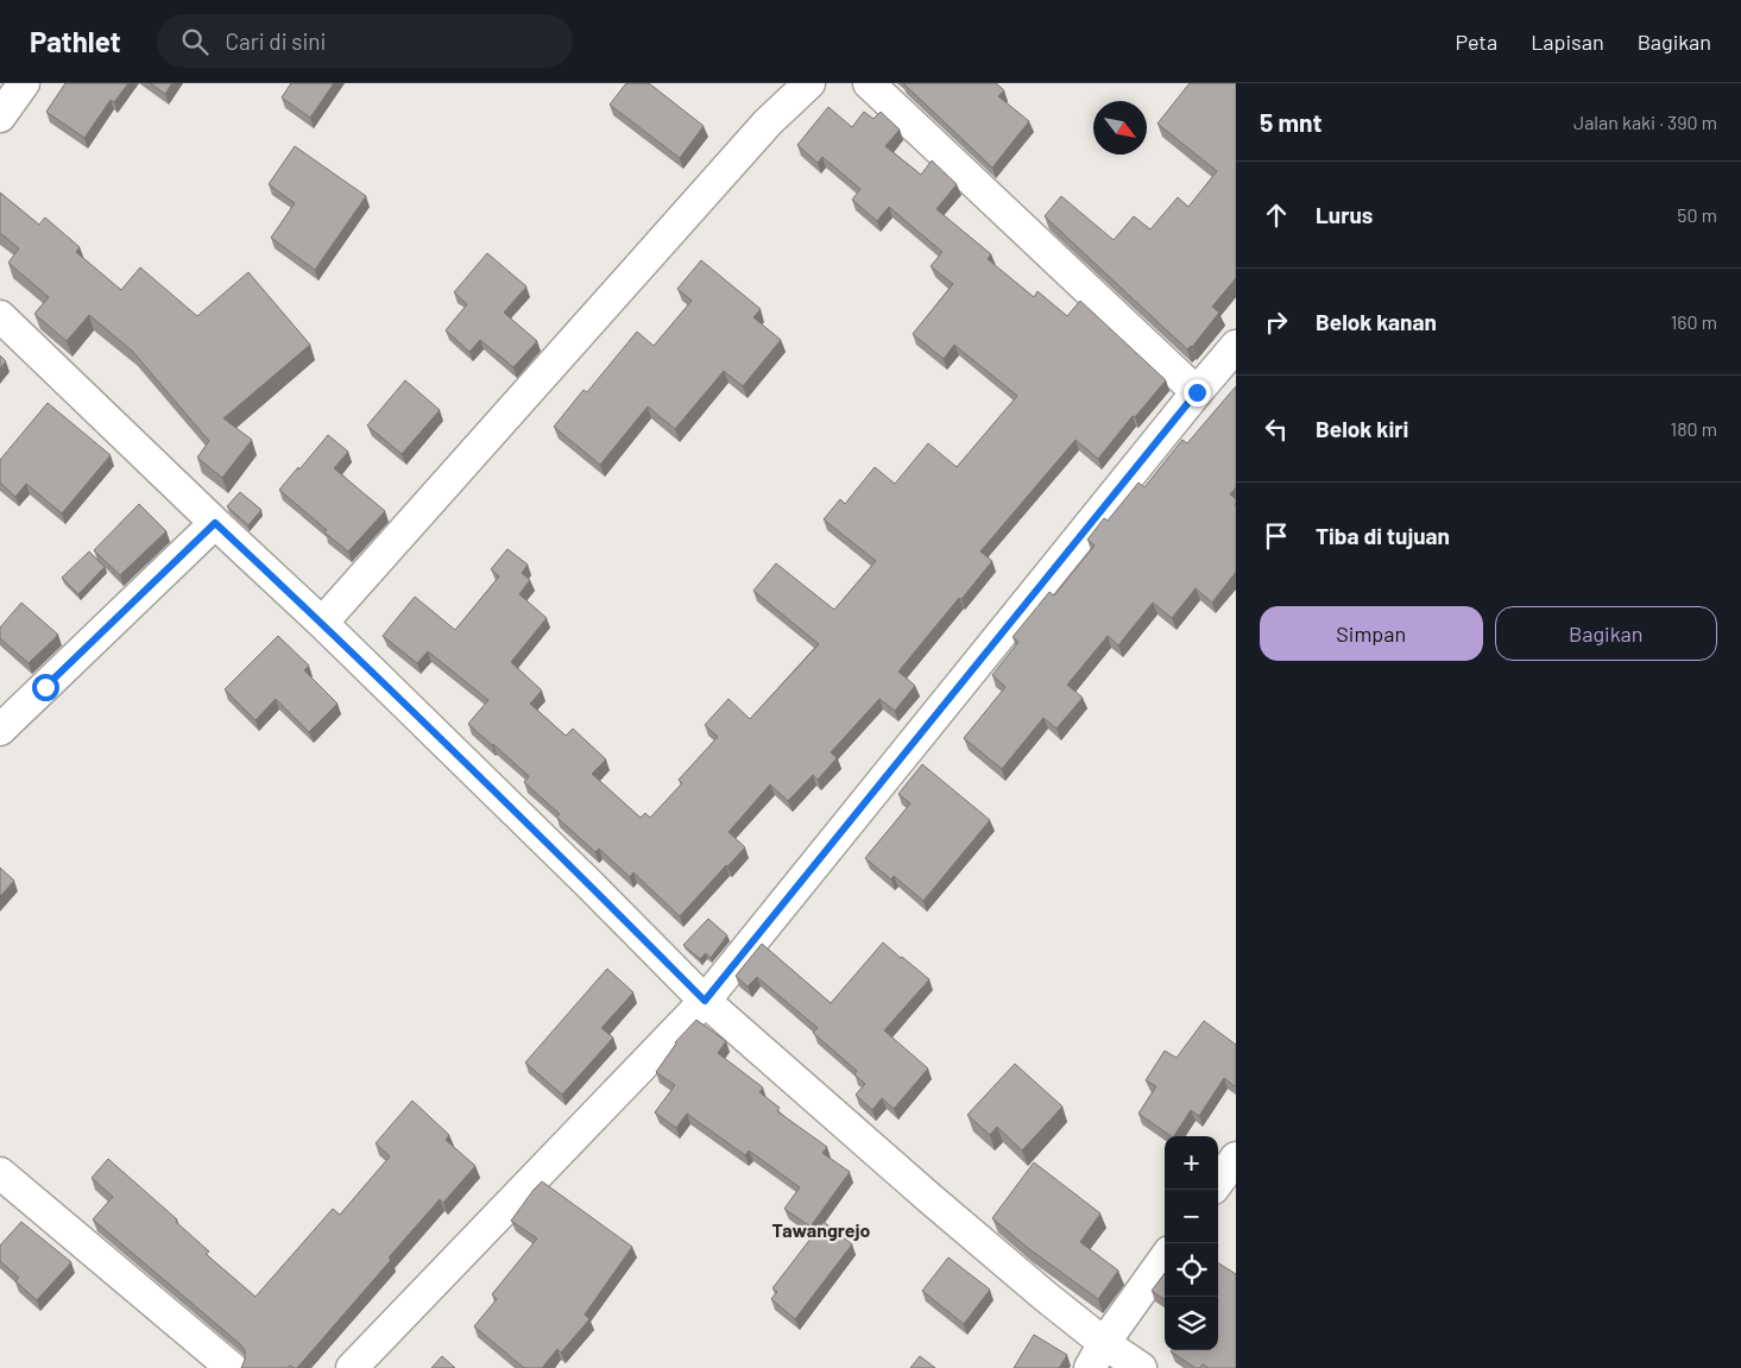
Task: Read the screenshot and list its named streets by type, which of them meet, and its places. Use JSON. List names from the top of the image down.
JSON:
{
  "districts": ["Tawangrejo"],
  "north": "bottom right",
  "page": {
    "header": "Pathlet",
    "search": "Cari di sini",
    "nav": ["Peta", "Lapisan", "Bagikan"],
    "heading": ["5 mnt", "Jalan kaki · 390 m"],
    "list": [
      ["Lurus", "50 m"],
      ["Belok kanan", "160 m"],
      ["Belok kiri", "180 m"],
      "Tiba di tujuan"
    ],
    "buttons": ["Simpan", "Bagikan"],
    "map_buttons": ["+", "−"]
  }
}
